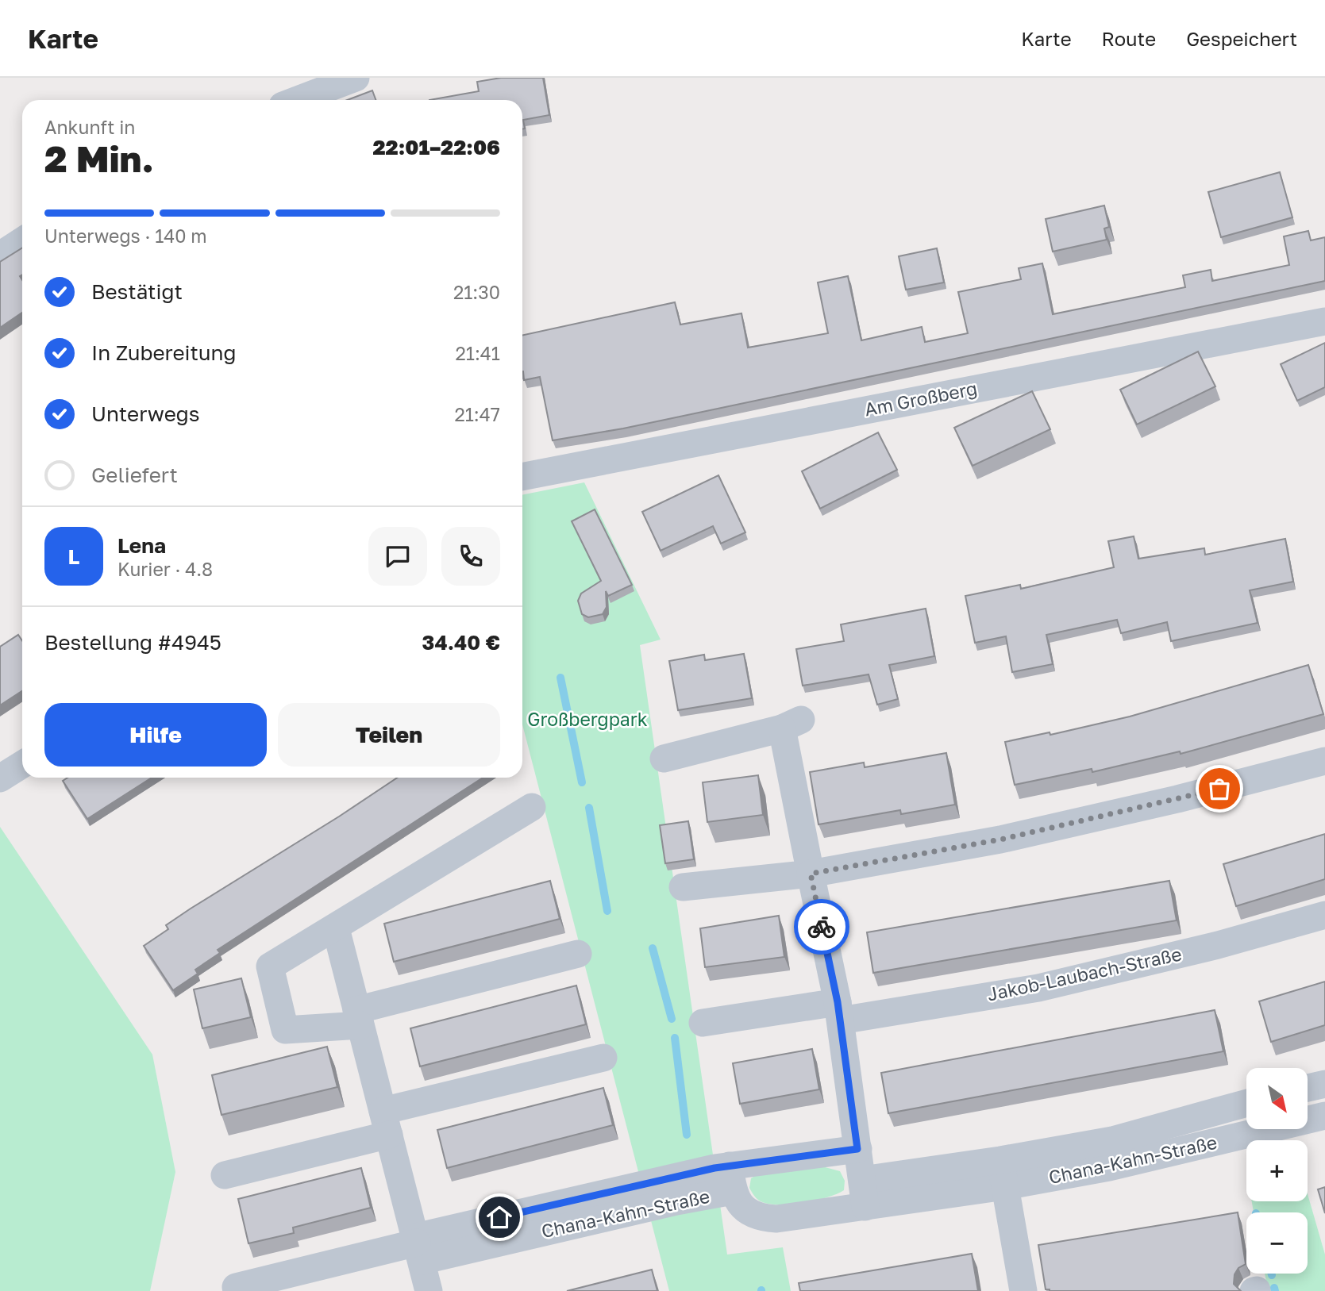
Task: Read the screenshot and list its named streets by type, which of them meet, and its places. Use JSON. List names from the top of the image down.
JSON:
{
  "streets": {
    "street": ["Am Großberg", "Jakob-Laubach-Straße", "Chana-Kahn-Straße"]
  },
  "parks": ["Großbergpark"],
  "north": "bottom right",
  "page": {
    "header": "Karte",
    "nav": ["Karte", "Route", "Gespeichert"],
    "heading": ["2 Min.", "Ankunft in", "22:01–22:06"],
    "panel": [
      "Lena",
      "Kurier · 4.8",
      "Bestellung #4945",
      "34.40 €"
    ],
    "bar": "Unterwegs · 140 m",
    "list": [
      ["Bestätigt", "21:30"],
      ["In Zubereitung", "21:41"],
      ["Unterwegs", "21:47"],
      "Geliefert"
    ],
    "round": "L",
    "buttons": ["Hilfe", "Teilen"],
    "map_buttons": ["+", "−"]
  }
}
